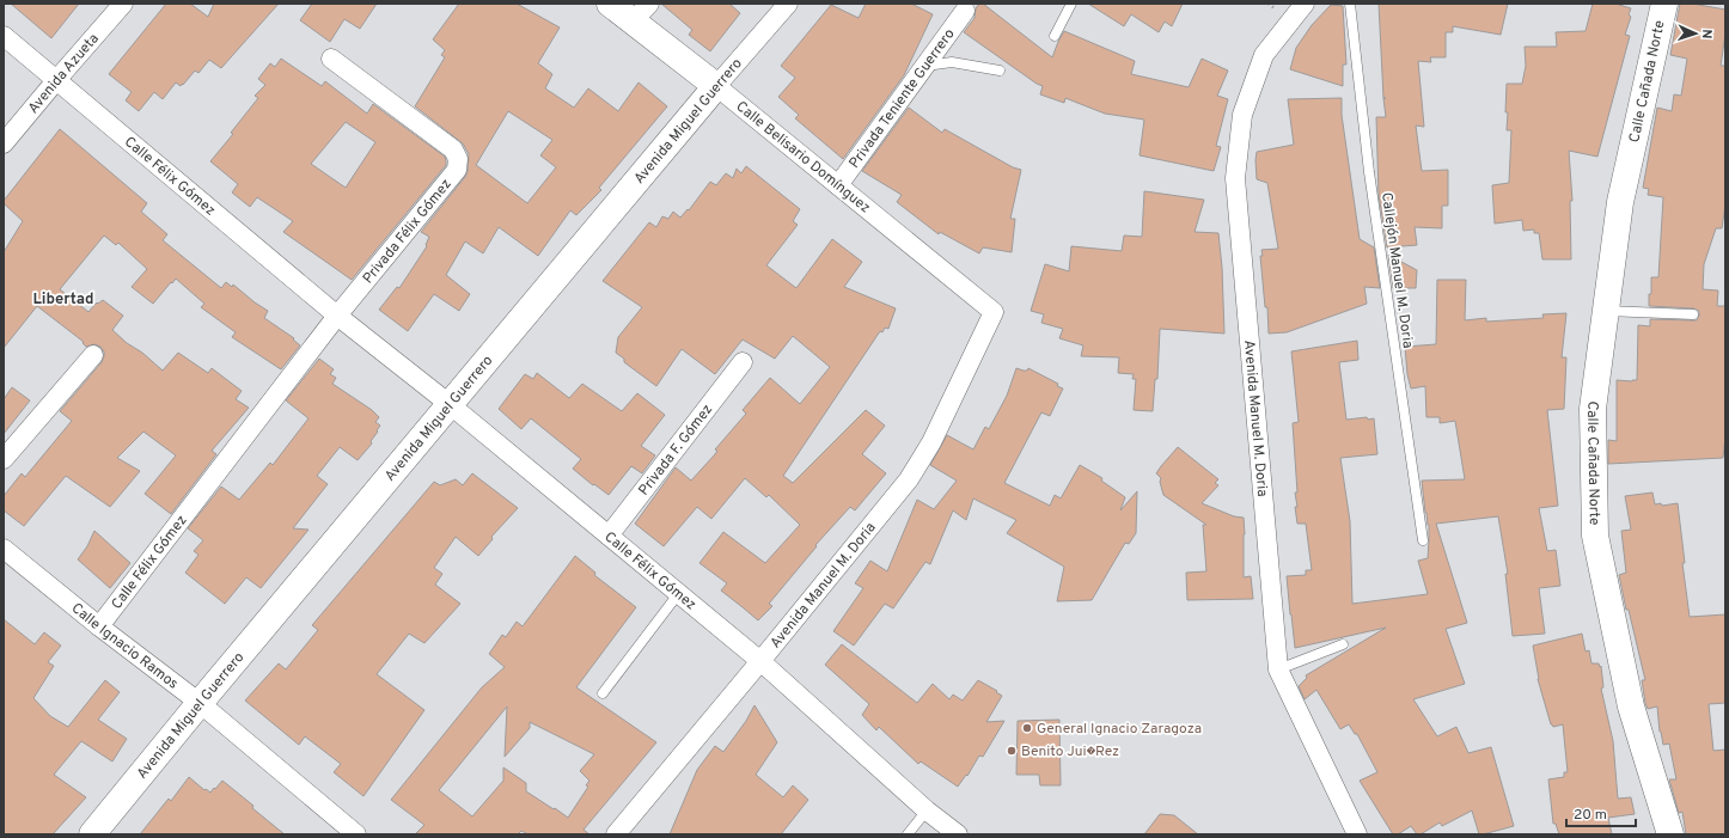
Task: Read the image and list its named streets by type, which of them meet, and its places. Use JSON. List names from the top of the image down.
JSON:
{
  "streets": {
    "street": [
      "Avenida Azueta",
      "Calle Cañada Norte",
      "Privada Teniente Guerrero",
      "Avenida Miguel Guerrero",
      "Calle Belisario Domínguez",
      "Calle Félix Gómez",
      "Privada Félix Gómez",
      "Avenida Manuel M. Doria",
      "Privada F. Gómez",
      "Calle Ignacio Ramos"
    ],
    "lane": ["Callejón Manuel M. Doria"]
  },
  "crossings": [
    ["Avenida Azueta", "Calle Félix Gómez"],
    ["Privada Teniente Guerrero", "Calle Belisario Domínguez"],
    ["Avenida Miguel Guerrero", "Calle Belisario Domínguez"],
    ["Avenida Miguel Guerrero", "Calle Félix Gómez"],
    ["Avenida Miguel Guerrero", "Calle Ignacio Ramos"],
    ["Calle Belisario Domínguez", "Avenida Manuel M. Doria"],
    ["Calle Félix Gómez", "Privada Félix Gómez"],
    ["Calle Félix Gómez", "Avenida Manuel M. Doria"],
    ["Calle Félix Gómez", "Privada F. Gómez"],
    ["Calle Félix Gómez", "Calle Ignacio Ramos"]
  ],
  "districts": ["Libertad"],
  "places": ["General Ignacio Zaragoza", "Benito Jui�Rez"],
  "scale_bar": "20 m",
  "north": "right"
}
